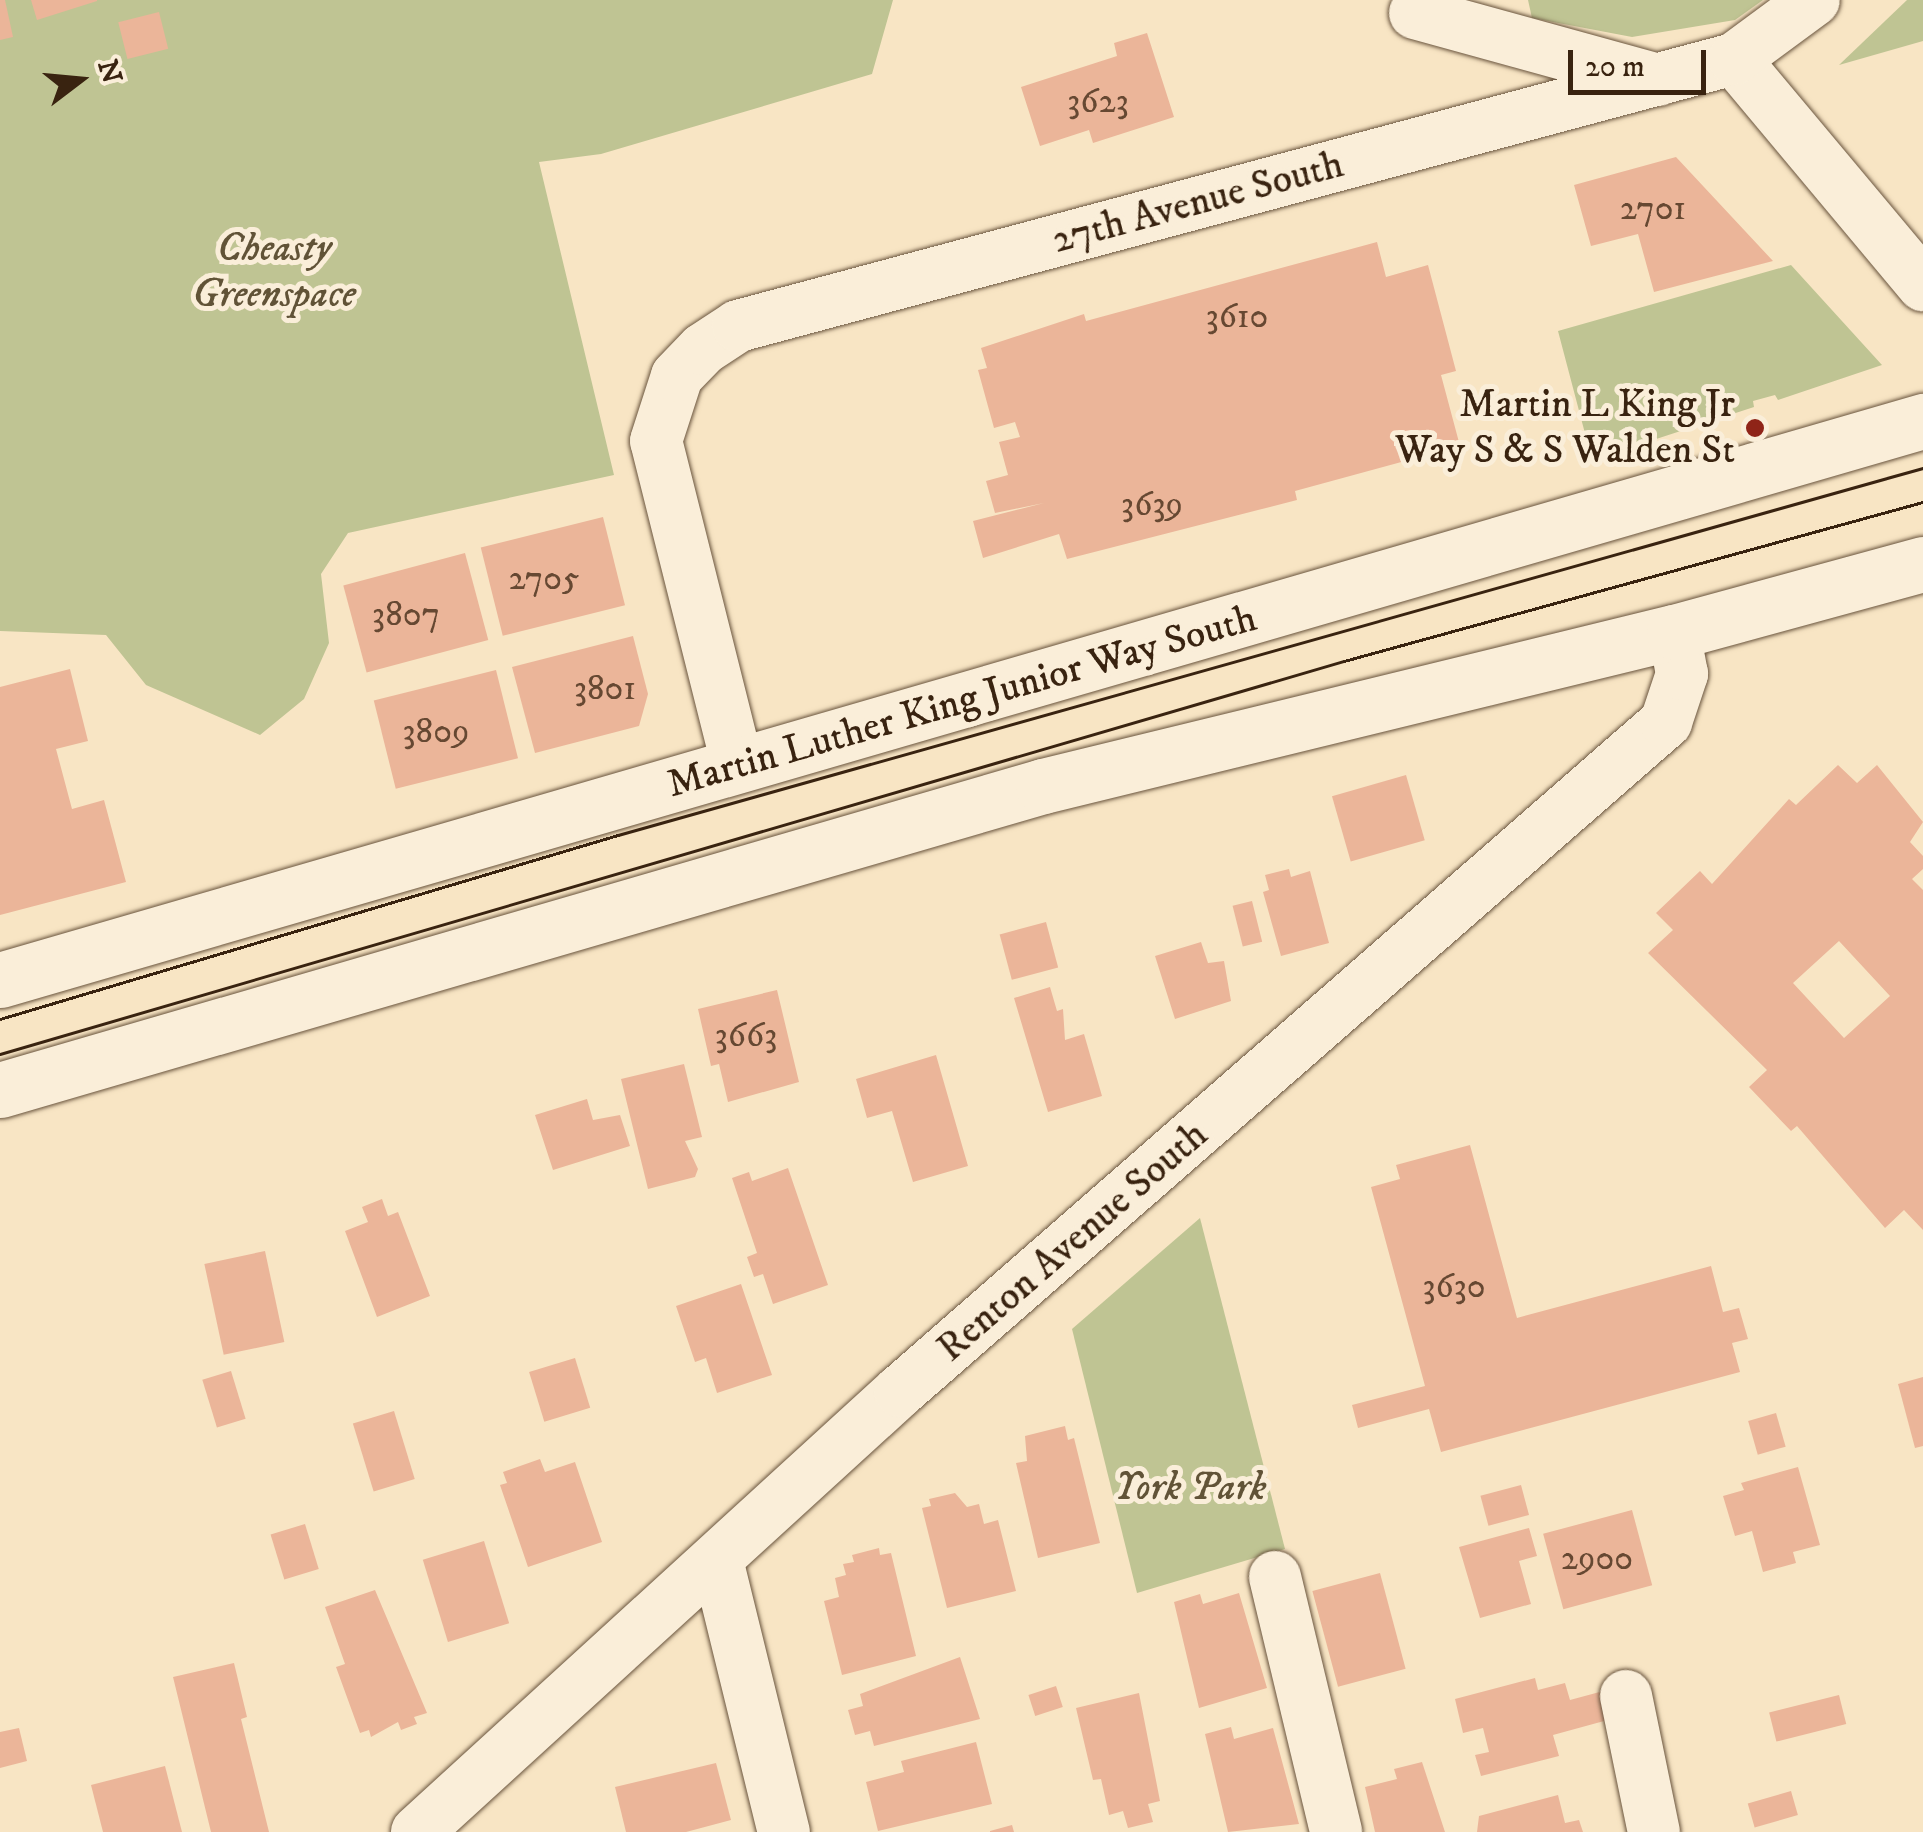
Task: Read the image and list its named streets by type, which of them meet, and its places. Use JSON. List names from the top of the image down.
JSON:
{
  "streets": {
    "main road": ["Martin Luther King Junior Way South"],
    "street": ["27th Avenue South", "Renton Avenue South"]
  },
  "crossings": [
    ["27th Avenue South", "Martin Luther King Junior Way South"]
  ],
  "parks": ["Cheasty Greenspace", "York Park"],
  "places": ["Martin L King Jr Way S & S Walden St"],
  "house_numbers": [
    "3623",
    "2701",
    "3610",
    "3639",
    "2705",
    "3807",
    "3801",
    "3809",
    "3663",
    "3630",
    "2900"
  ],
  "scale_bar": "20 m",
  "north": "right"
}
